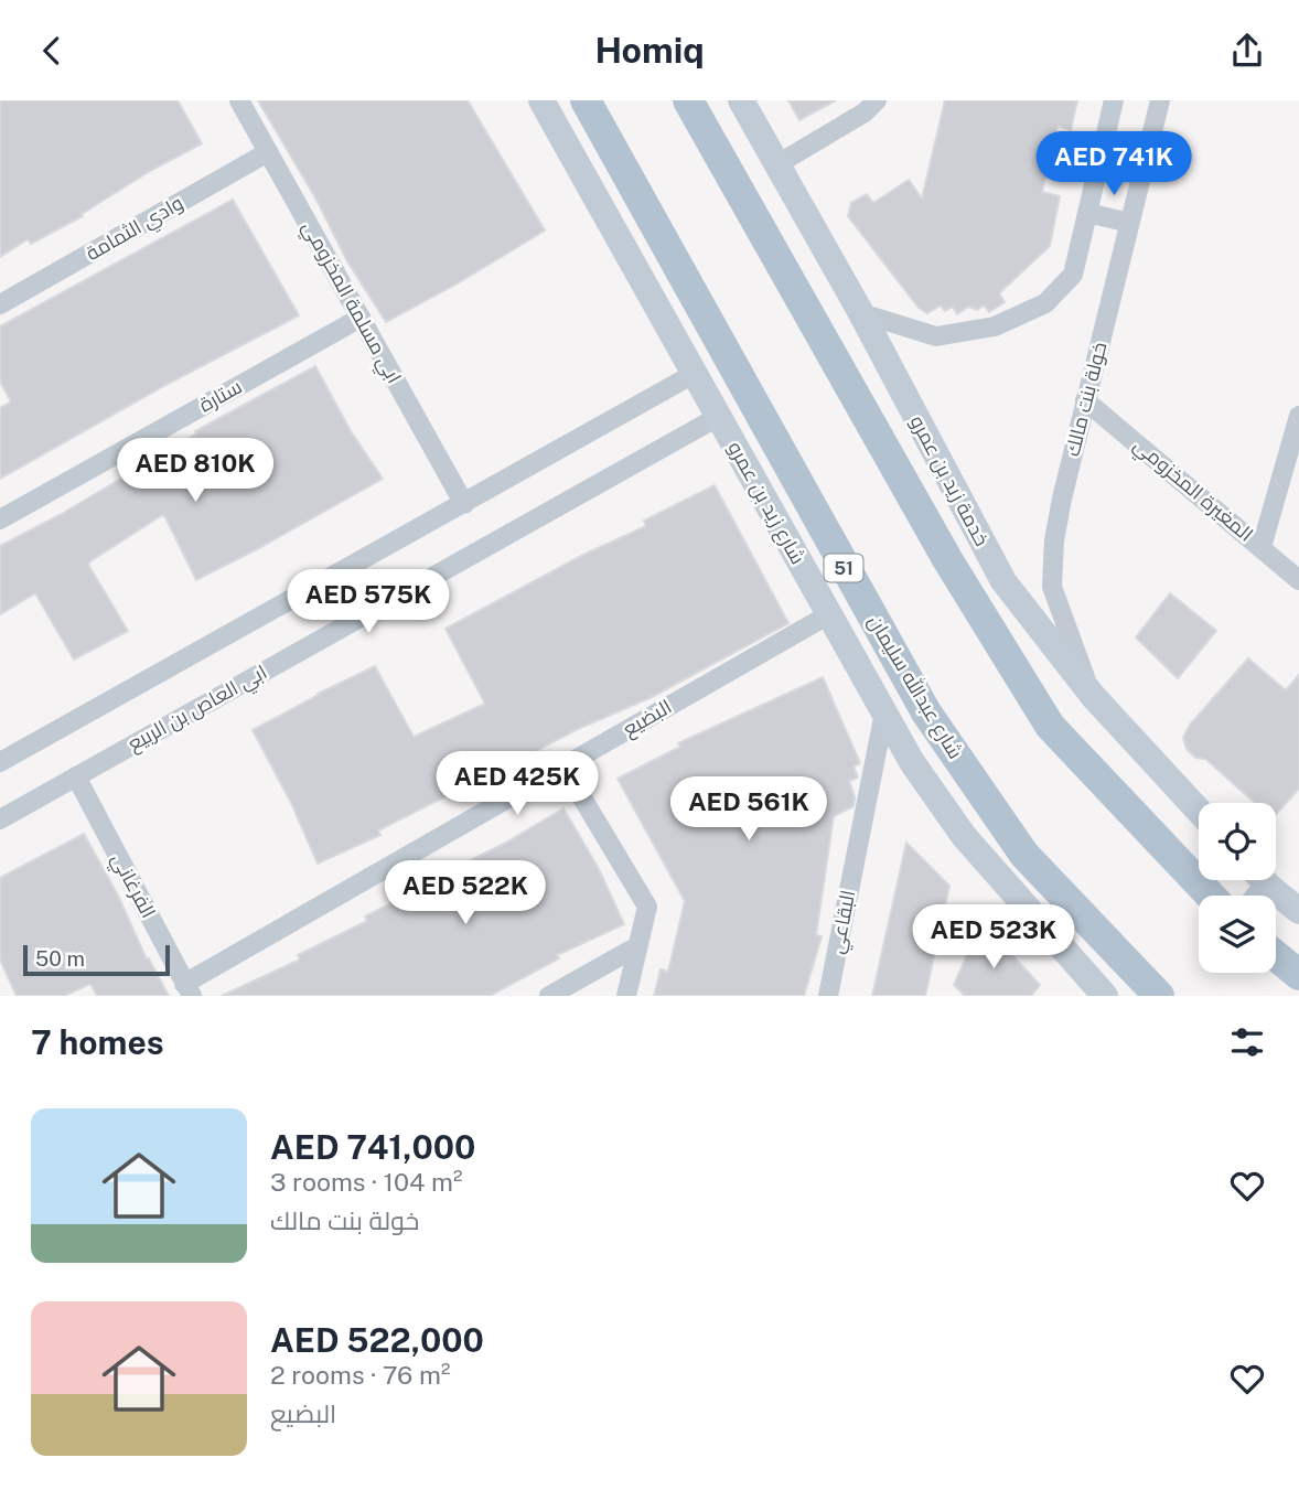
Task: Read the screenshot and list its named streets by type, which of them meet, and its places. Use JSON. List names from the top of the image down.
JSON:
{
  "streets": {
    "main road": [
      "خدمة زيد بن عمرو",
      "شارع زيد بن عمرو",
      "51",
      "شارع عبدالله سليمان"
    ],
    "street": [
      "وادي الثمامة",
      "ابي مسلمة المخزومي",
      "ستارة",
      "خولة بنت مالك",
      "المغيرة المخزومي",
      "ابي العاص بن الربيع",
      "البضيع",
      "الفرغاني",
      "البقاعي"
    ]
  },
  "crossings": [
    ["وادي الثمامة", "ابي مسلمة المخزومي"],
    ["ابي مسلمة المخزومي", "ستارة"],
    ["خولة بنت مالك", "خدمة زيد بن عمرو"],
    ["خولة بنت مالك", "المغيرة المخزومي"],
    ["شارع زيد بن عمرو", "ابي العاص بن الربيع"],
    ["شارع زيد بن عمرو", "البضيع"],
    ["شارع زيد بن عمرو", "البقاعي"],
    ["ابي العاص بن الربيع", "الفرغاني"],
    ["البضيع", "الفرغاني"]
  ],
  "scale_bar": "50 m",
  "page": {
    "header": "Homiq",
    "price": [
      "AED 741K",
      "AED 810K",
      "AED 575K",
      "AED 425K",
      "AED 561K",
      "AED 522K",
      "AED 523K"
    ],
    "scale": "50 m",
    "heading": "7 homes",
    "list": [
      {
        "name": "AED 741,000",
        "note": "3 rooms · 104 m² · خولة بنت مالك"
      },
      {
        "name": "AED 522,000",
        "note": "2 rooms · 76 m² · البضيع"
      }
    ]
  }
}
